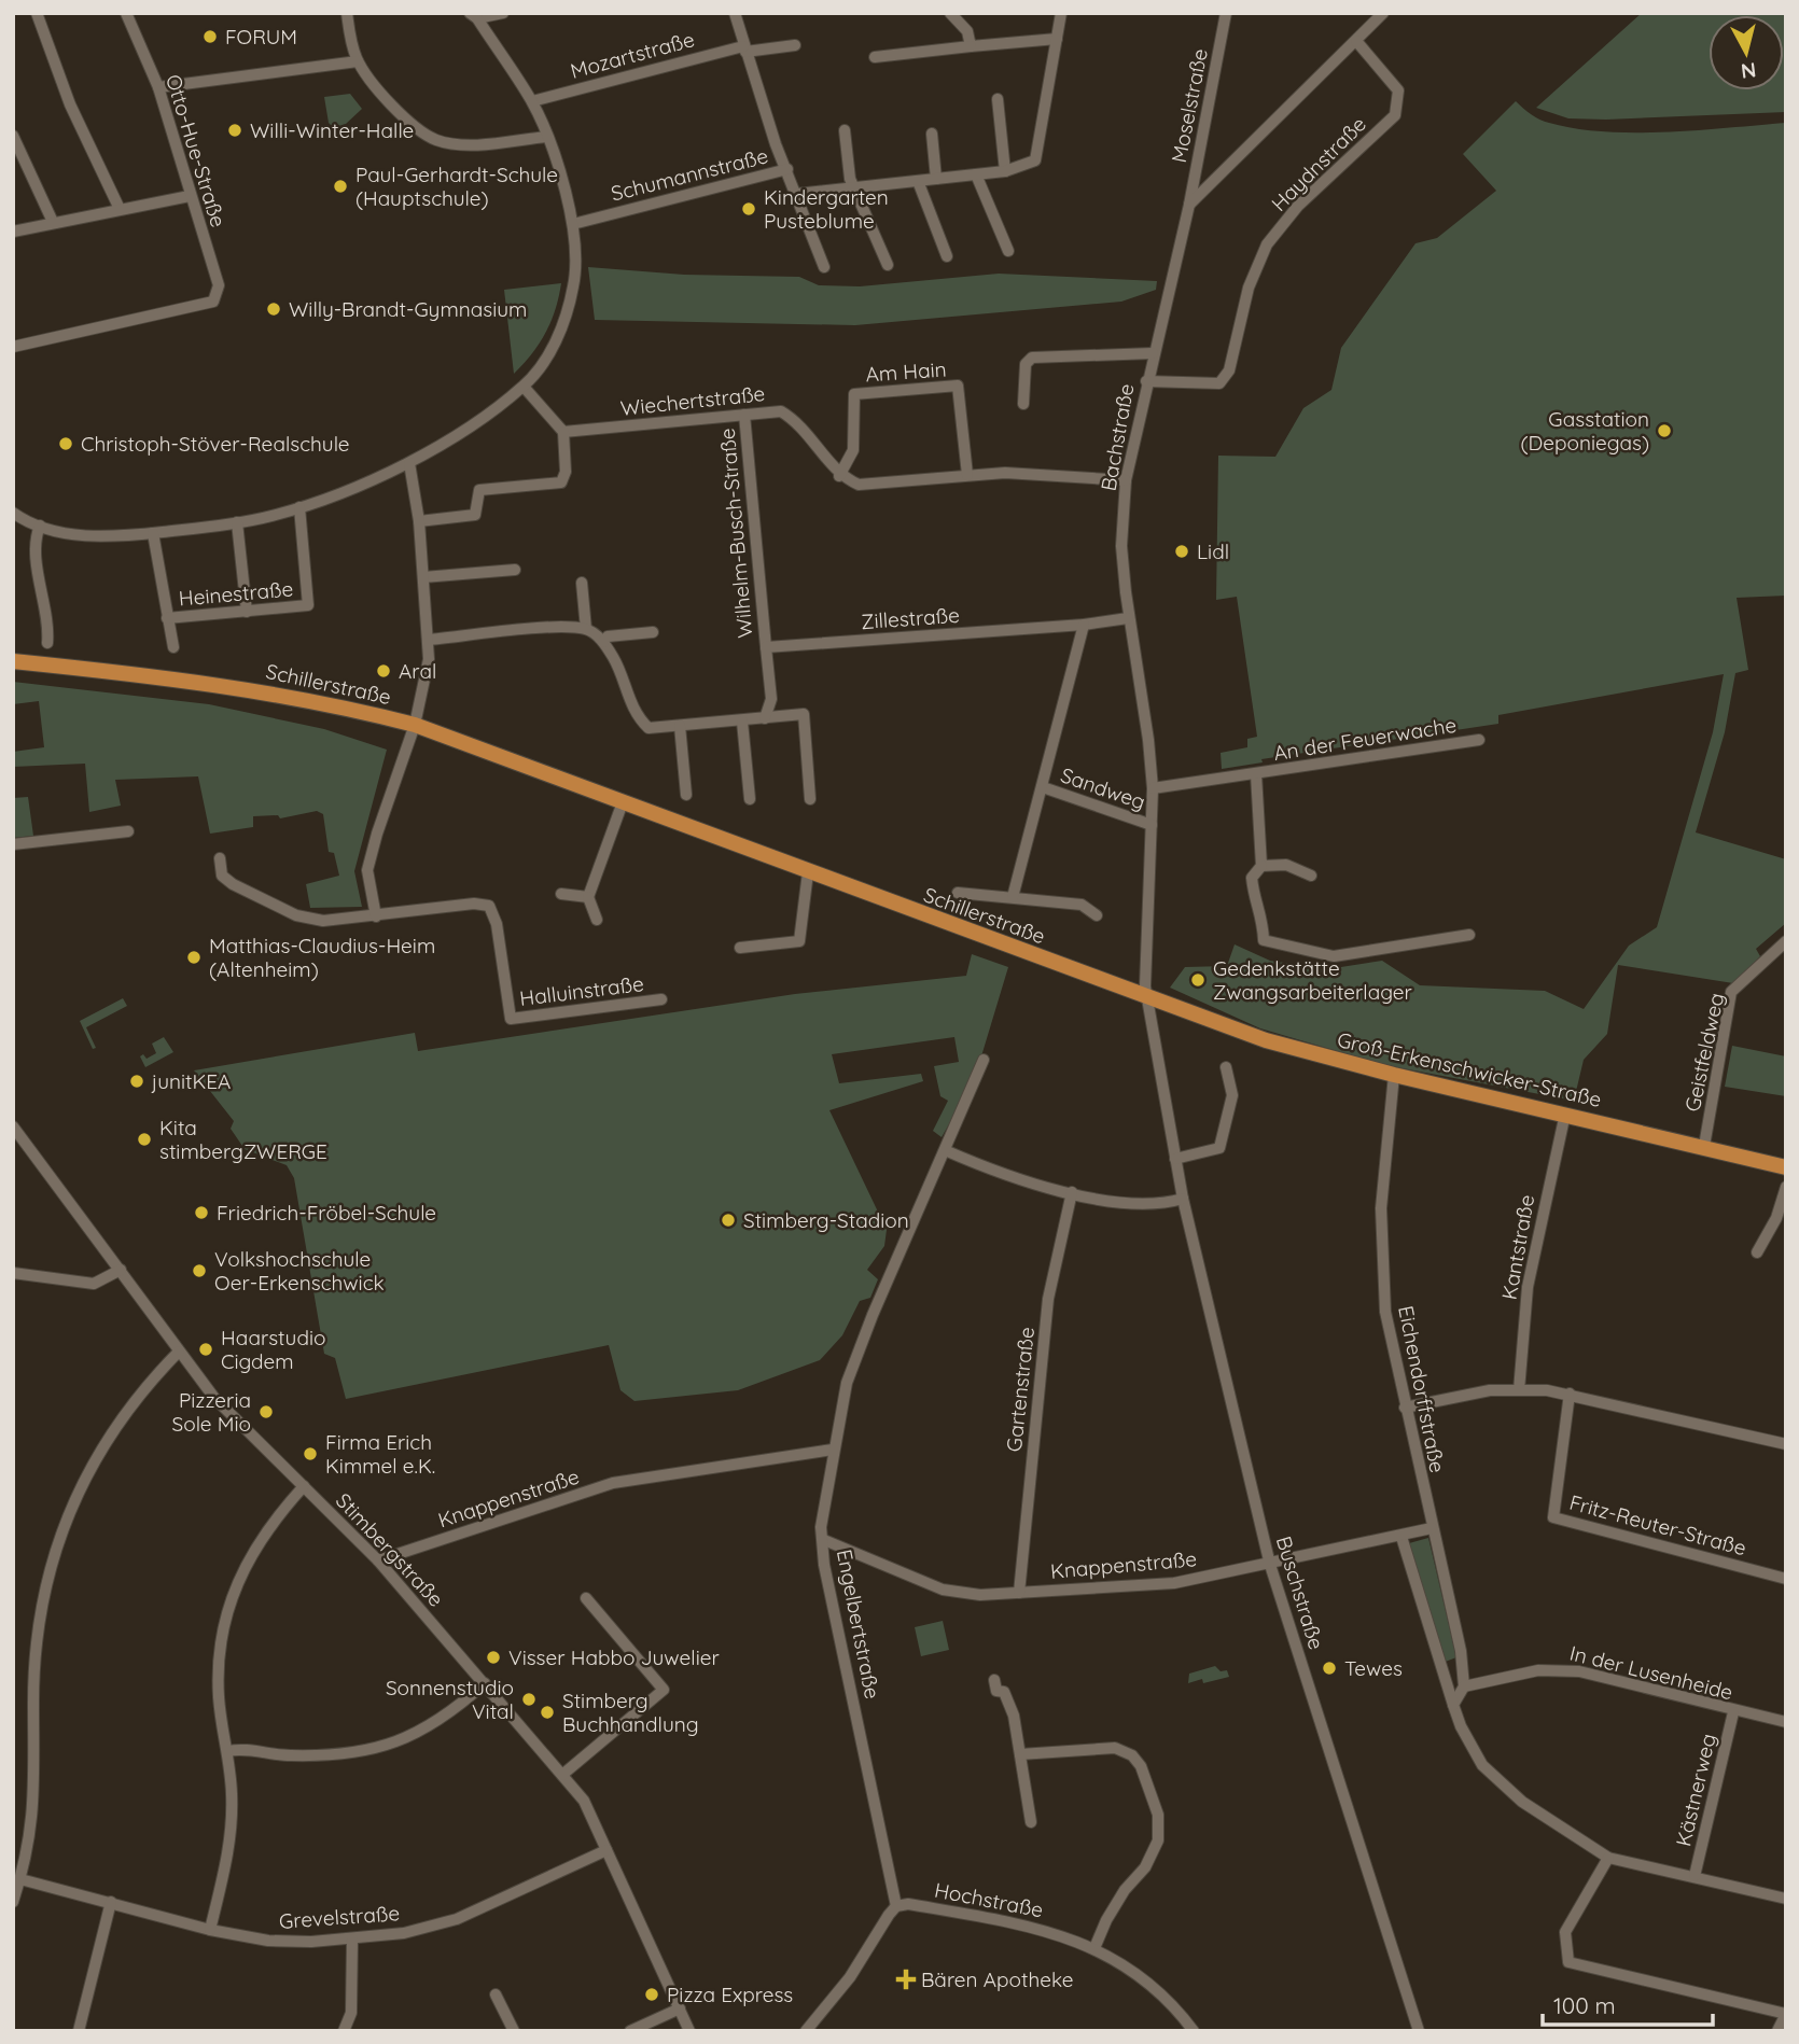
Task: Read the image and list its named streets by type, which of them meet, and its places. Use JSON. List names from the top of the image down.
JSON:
{
  "streets": {
    "main road": ["Schillerstraße", "Groß-Erkenschwicker-Straße"],
    "street": [
      "Mozartstraße",
      "Moselstraße",
      "Otto-Hue-Straße",
      "Haydnstraße",
      "Schumannstraße",
      "Am Hain",
      "Wiechertstraße",
      "Bachstraße",
      "Wilhelm-Busch-Straße",
      "Heinestraße",
      "Zillestraße",
      "An der Feuerwache",
      "Sandweg",
      "Halluinstraße",
      "Geistfeldweg",
      "Kantstraße",
      "Gartenstraße",
      "Eichendorffstraße",
      "Knappenstraße",
      "Fritz-Reuter-Straße",
      "Stimbergstraße",
      "Buschstraße",
      "Engelbertstraße",
      "In der Lusenheide",
      "Kästnerweg",
      "Hochstraße",
      "Grevelstraße"
    ]
  },
  "crossings": [
    ["Moselstraße", "Bachstraße"],
    ["Haydnstraße", "Bachstraße"],
    ["Am Hain", "Wiechertstraße"],
    ["Wiechertstraße", "Wilhelm-Busch-Straße"],
    ["Bachstraße", "Zillestraße"],
    ["Bachstraße", "Schillerstraße"],
    ["Bachstraße", "An der Feuerwache"],
    ["Bachstraße", "Sandweg"],
    ["Bachstraße", "Groß-Erkenschwicker-Straße"],
    ["Bachstraße", "Buschstraße"],
    ["Wilhelm-Busch-Straße", "Zillestraße"],
    ["Schillerstraße", "Groß-Erkenschwicker-Straße"],
    ["Schillerstraße", "Buschstraße"],
    ["Geistfeldweg", "Groß-Erkenschwicker-Straße"],
    ["Groß-Erkenschwicker-Straße", "Kantstraße"],
    ["Groß-Erkenschwicker-Straße", "Eichendorffstraße"],
    ["Groß-Erkenschwicker-Straße", "Buschstraße"],
    ["Gartenstraße", "Knappenstraße"],
    ["Eichendorffstraße", "Knappenstraße"],
    ["Eichendorffstraße", "In der Lusenheide"],
    ["Knappenstraße", "Stimbergstraße"],
    ["Knappenstraße", "Buschstraße"],
    ["Knappenstraße", "Engelbertstraße"],
    ["Stimbergstraße", "Grevelstraße"],
    ["Engelbertstraße", "Hochstraße"],
    ["In der Lusenheide", "Kästnerweg"]
  ],
  "places": {
    "other": [
      "FORUM",
      "Willi-Winter-Halle",
      "Paul-Gerhardt-Schule (Hauptschule)",
      "Kindergarten Pusteblume",
      "Willy-Brandt-Gymnasium",
      "Gasstation (Deponiegas)",
      "Christoph-Stöver-Realschule",
      "Lidl",
      "Aral",
      "Matthias-Claudius-Heim (Altenheim)",
      "Gedenkstätte Zwangsarbeiterlager",
      "junitKEA",
      "Kita stimbergZWERGE",
      "Friedrich-Fröbel-Schule",
      "Stimberg-Stadion",
      "Volkshochschule Oer-Erkenschwick",
      "Haarstudio Cigdem",
      "Pizzeria Sole Mio",
      "Firma Erich Kimmel e.K.",
      "Visser Habbo Juwelier",
      "Tewes",
      "Sonnenstudio Vital",
      "Stimberg Buchhandlung",
      "Pizza Express"
    ],
    "health": ["Bären Apotheke"]
  },
  "scale_bar": "100 m",
  "north": "bottom"
}
